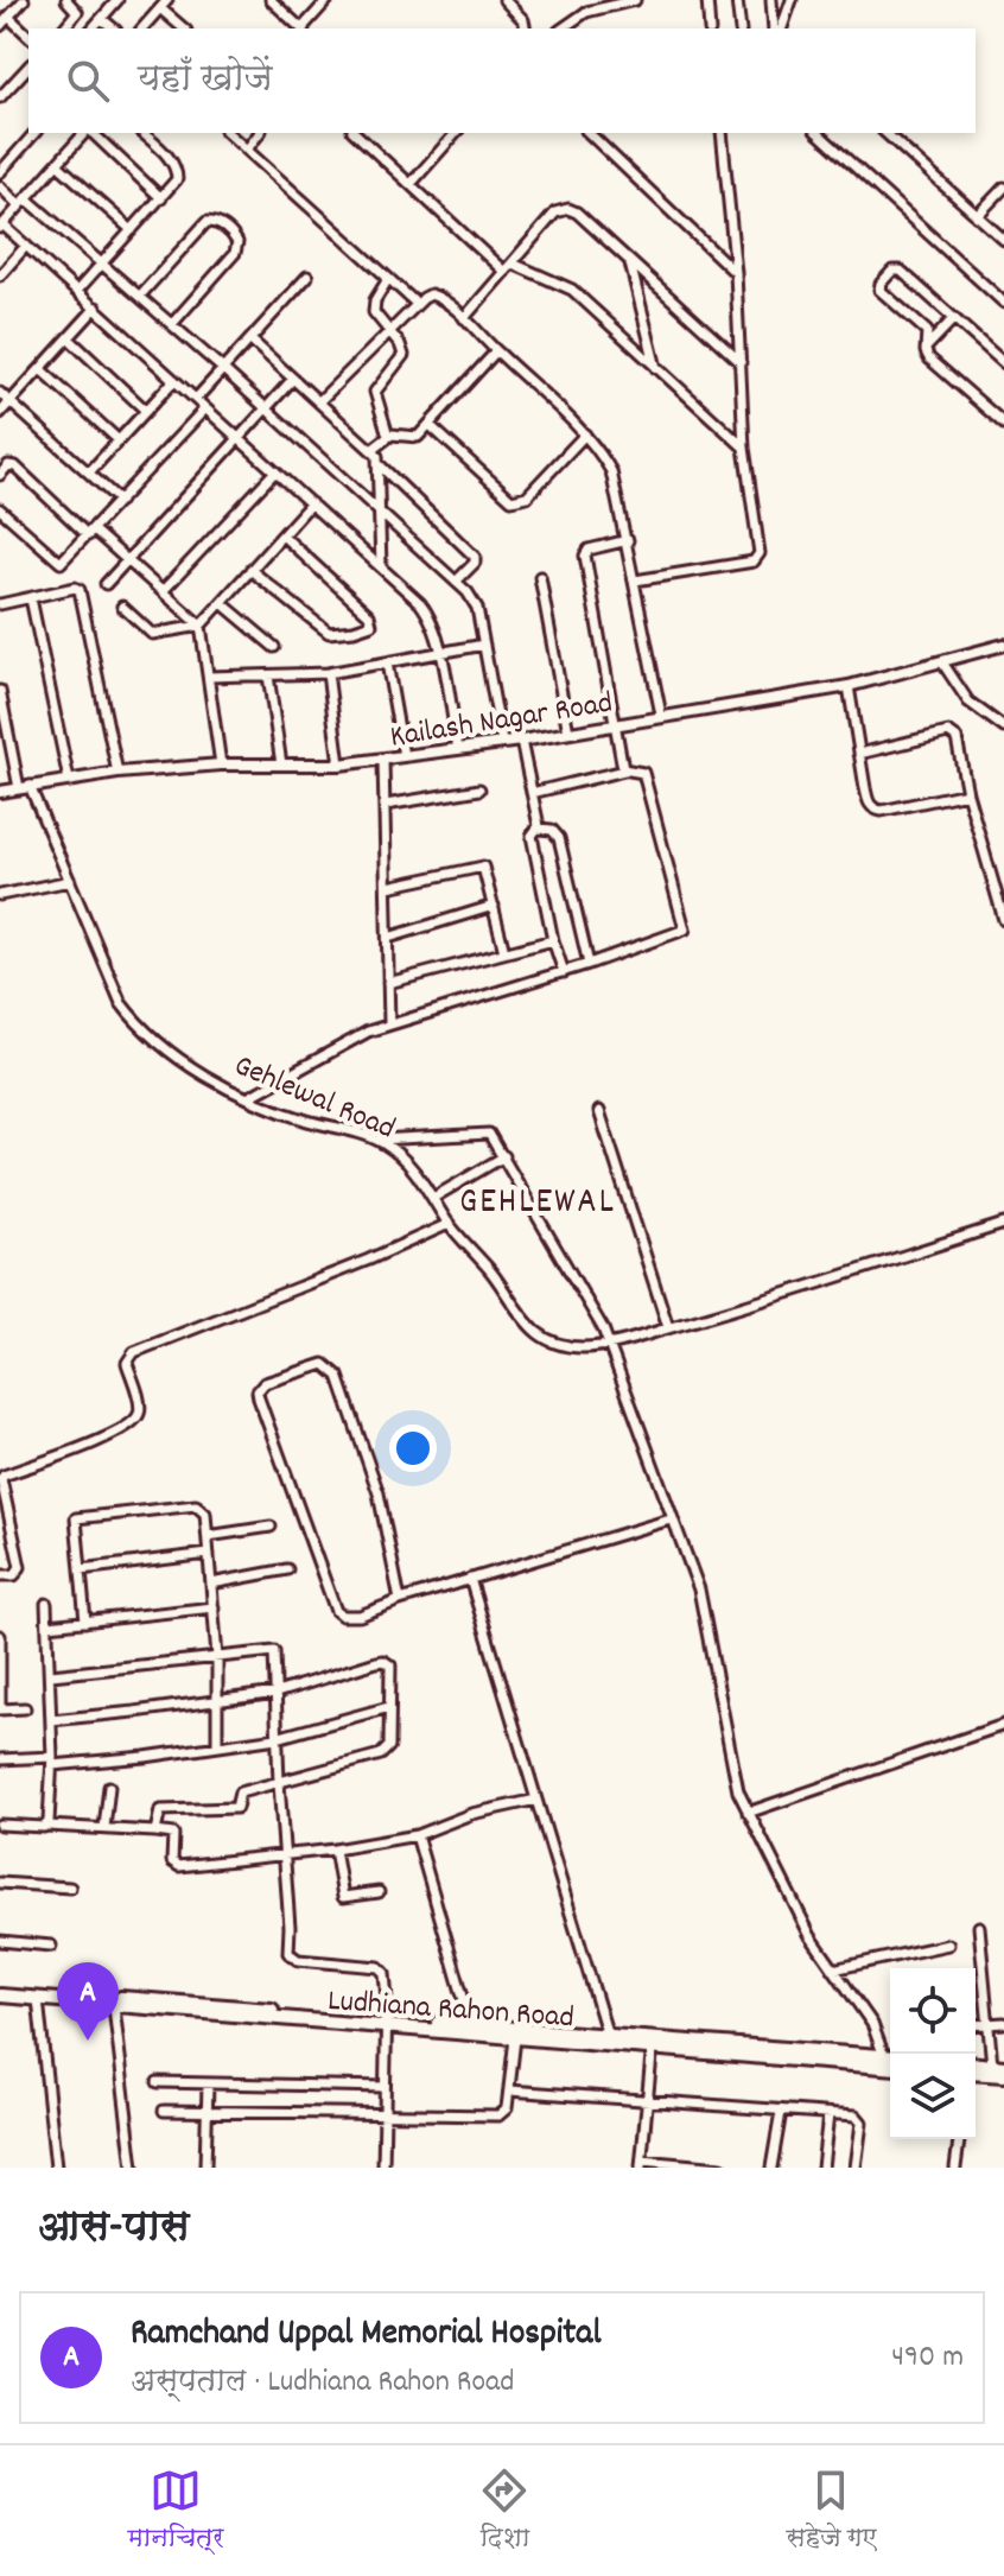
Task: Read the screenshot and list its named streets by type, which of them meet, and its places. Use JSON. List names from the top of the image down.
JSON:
{
  "streets": {
    "main road": ["Ludhiana Rahon Road"],
    "street": ["Kailash Nagar Road", "Gehlewal Road"]
  },
  "crossings": [
    ["Kailash Nagar Road", "Gehlewal Road"]
  ],
  "districts": ["GEHLEWAL"],
  "page": {
    "search": "यहाँ खोजें",
    "pins": "A",
    "heading": "आस-पास",
    "list": [
      {
        "mark": "A",
        "name": "Ramchand Uppal Memorial Hospital",
        "note": "अस्पताल · Ludhiana Rahon Road",
        "value": "490 m"
      }
    ],
    "nav": ["मानचित्र", "दिशा", "सहेजे गए"]
  }
}
